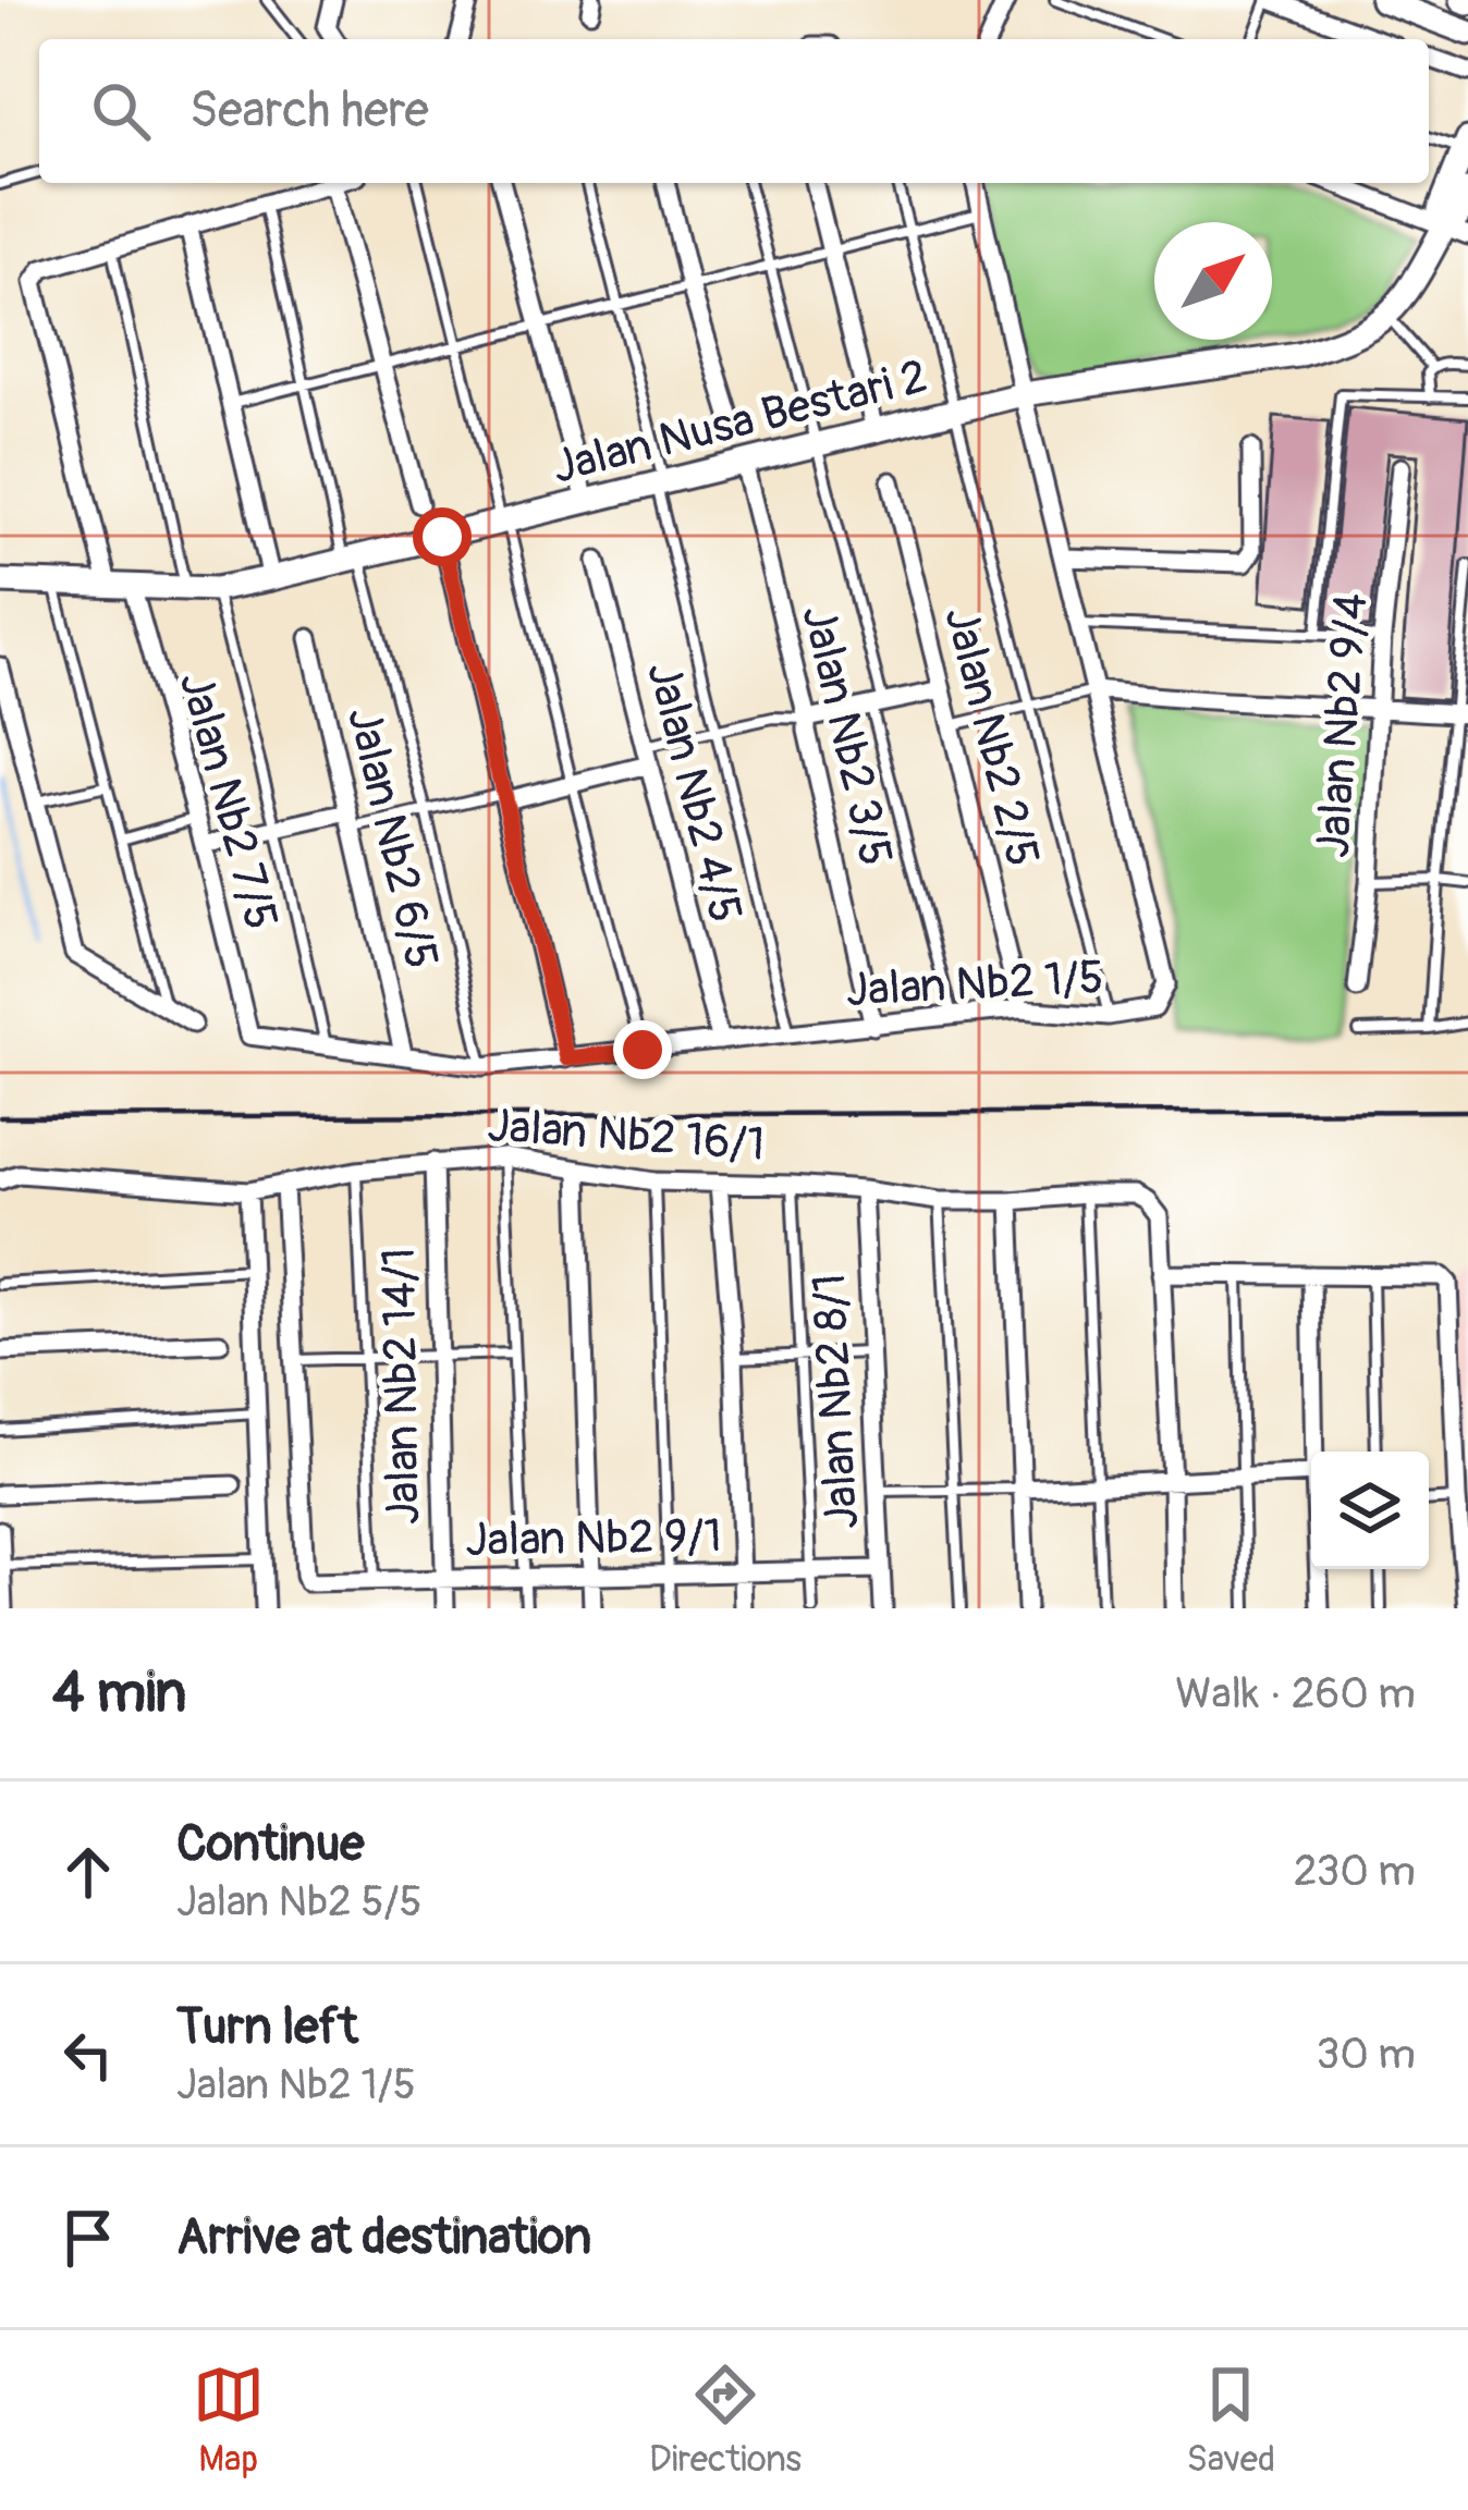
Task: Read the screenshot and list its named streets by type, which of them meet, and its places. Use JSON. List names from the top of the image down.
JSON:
{
  "streets": {
    "street": [
      "Jalan Nusa Bestari 2",
      "Jalan Nb2 9/4",
      "Jalan Nb2 3/5",
      "Jalan Nb2 2/5",
      "Jalan Nb2 4/5",
      "Jalan Nb2 7/5",
      "Jalan Nb2 6/5",
      "Jalan Nb2 1/5",
      "Jalan Nb2 16/1",
      "Jalan Nb2 14/1",
      "Jalan Nb2 8/1",
      "Jalan Nb2 9/1"
    ]
  },
  "crossings": [
    ["Jalan Nusa Bestari 2", "Jalan Nb2 3/5"],
    ["Jalan Nusa Bestari 2", "Jalan Nb2 7/5"],
    ["Jalan Nusa Bestari 2", "Jalan Nb2 1/5"],
    ["Jalan Nb2 3/5", "Jalan Nb2 1/5"],
    ["Jalan Nb2 2/5", "Jalan Nb2 1/5"],
    ["Jalan Nb2 4/5", "Jalan Nb2 1/5"],
    ["Jalan Nb2 7/5", "Jalan Nb2 1/5"],
    ["Jalan Nb2 6/5", "Jalan Nb2 1/5"],
    ["Jalan Nb2 16/1", "Jalan Nb2 14/1"],
    ["Jalan Nb2 16/1", "Jalan Nb2 8/1"],
    ["Jalan Nb2 14/1", "Jalan Nb2 9/1"],
    ["Jalan Nb2 8/1", "Jalan Nb2 9/1"]
  ],
  "north": "top right",
  "page": {
    "search": "Search here",
    "heading": ["4 min", "Walk · 260 m"],
    "list": [
      ["Continue", "Jalan Nb2 5/5", "230 m"],
      ["Turn left", "Jalan Nb2 1/5", "30 m"],
      "Arrive at destination"
    ],
    "nav": ["Map", "Directions", "Saved"]
  }
}
